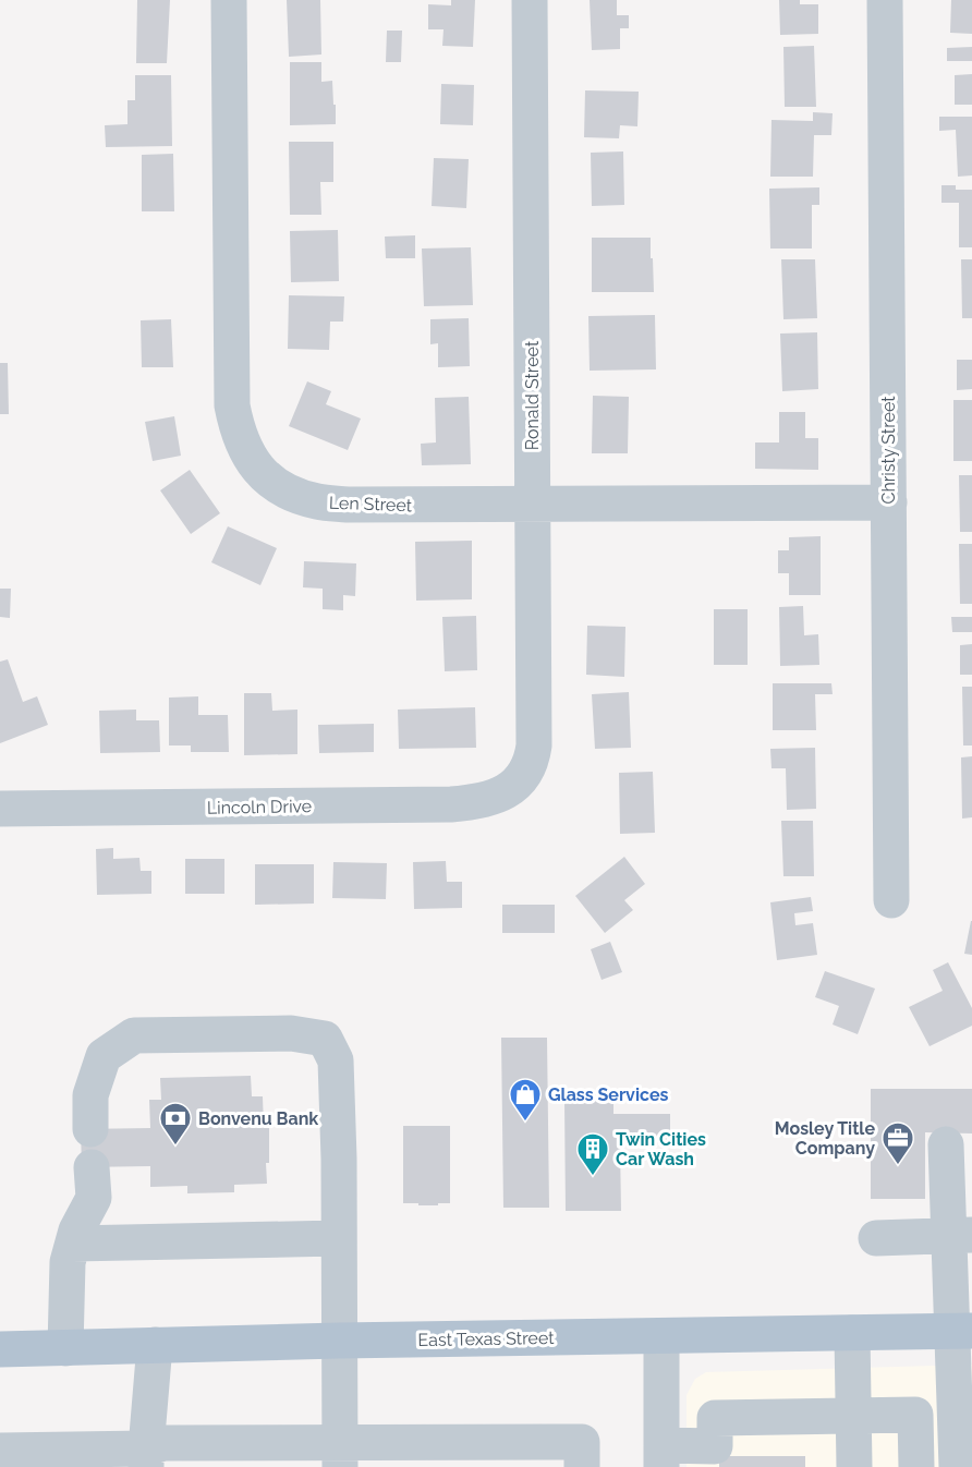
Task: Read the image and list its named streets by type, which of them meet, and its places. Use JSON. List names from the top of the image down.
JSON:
{
  "streets": {
    "main road": ["East Texas Street"],
    "street": [
      "Ronald Street",
      "Christy Street",
      "Len Street",
      "Lincoln Drive"
    ]
  },
  "crossings": [
    ["Ronald Street", "Len Street"],
    ["Ronald Street", "Lincoln Drive"],
    ["Christy Street", "Len Street"]
  ],
  "places": {
    "shop": ["Glass Services"],
    "bank": ["Bonvenu Bank"],
    "office": ["Mosley Title Company"],
    "building": ["Twin Cities Car Wash"]
  }
}
